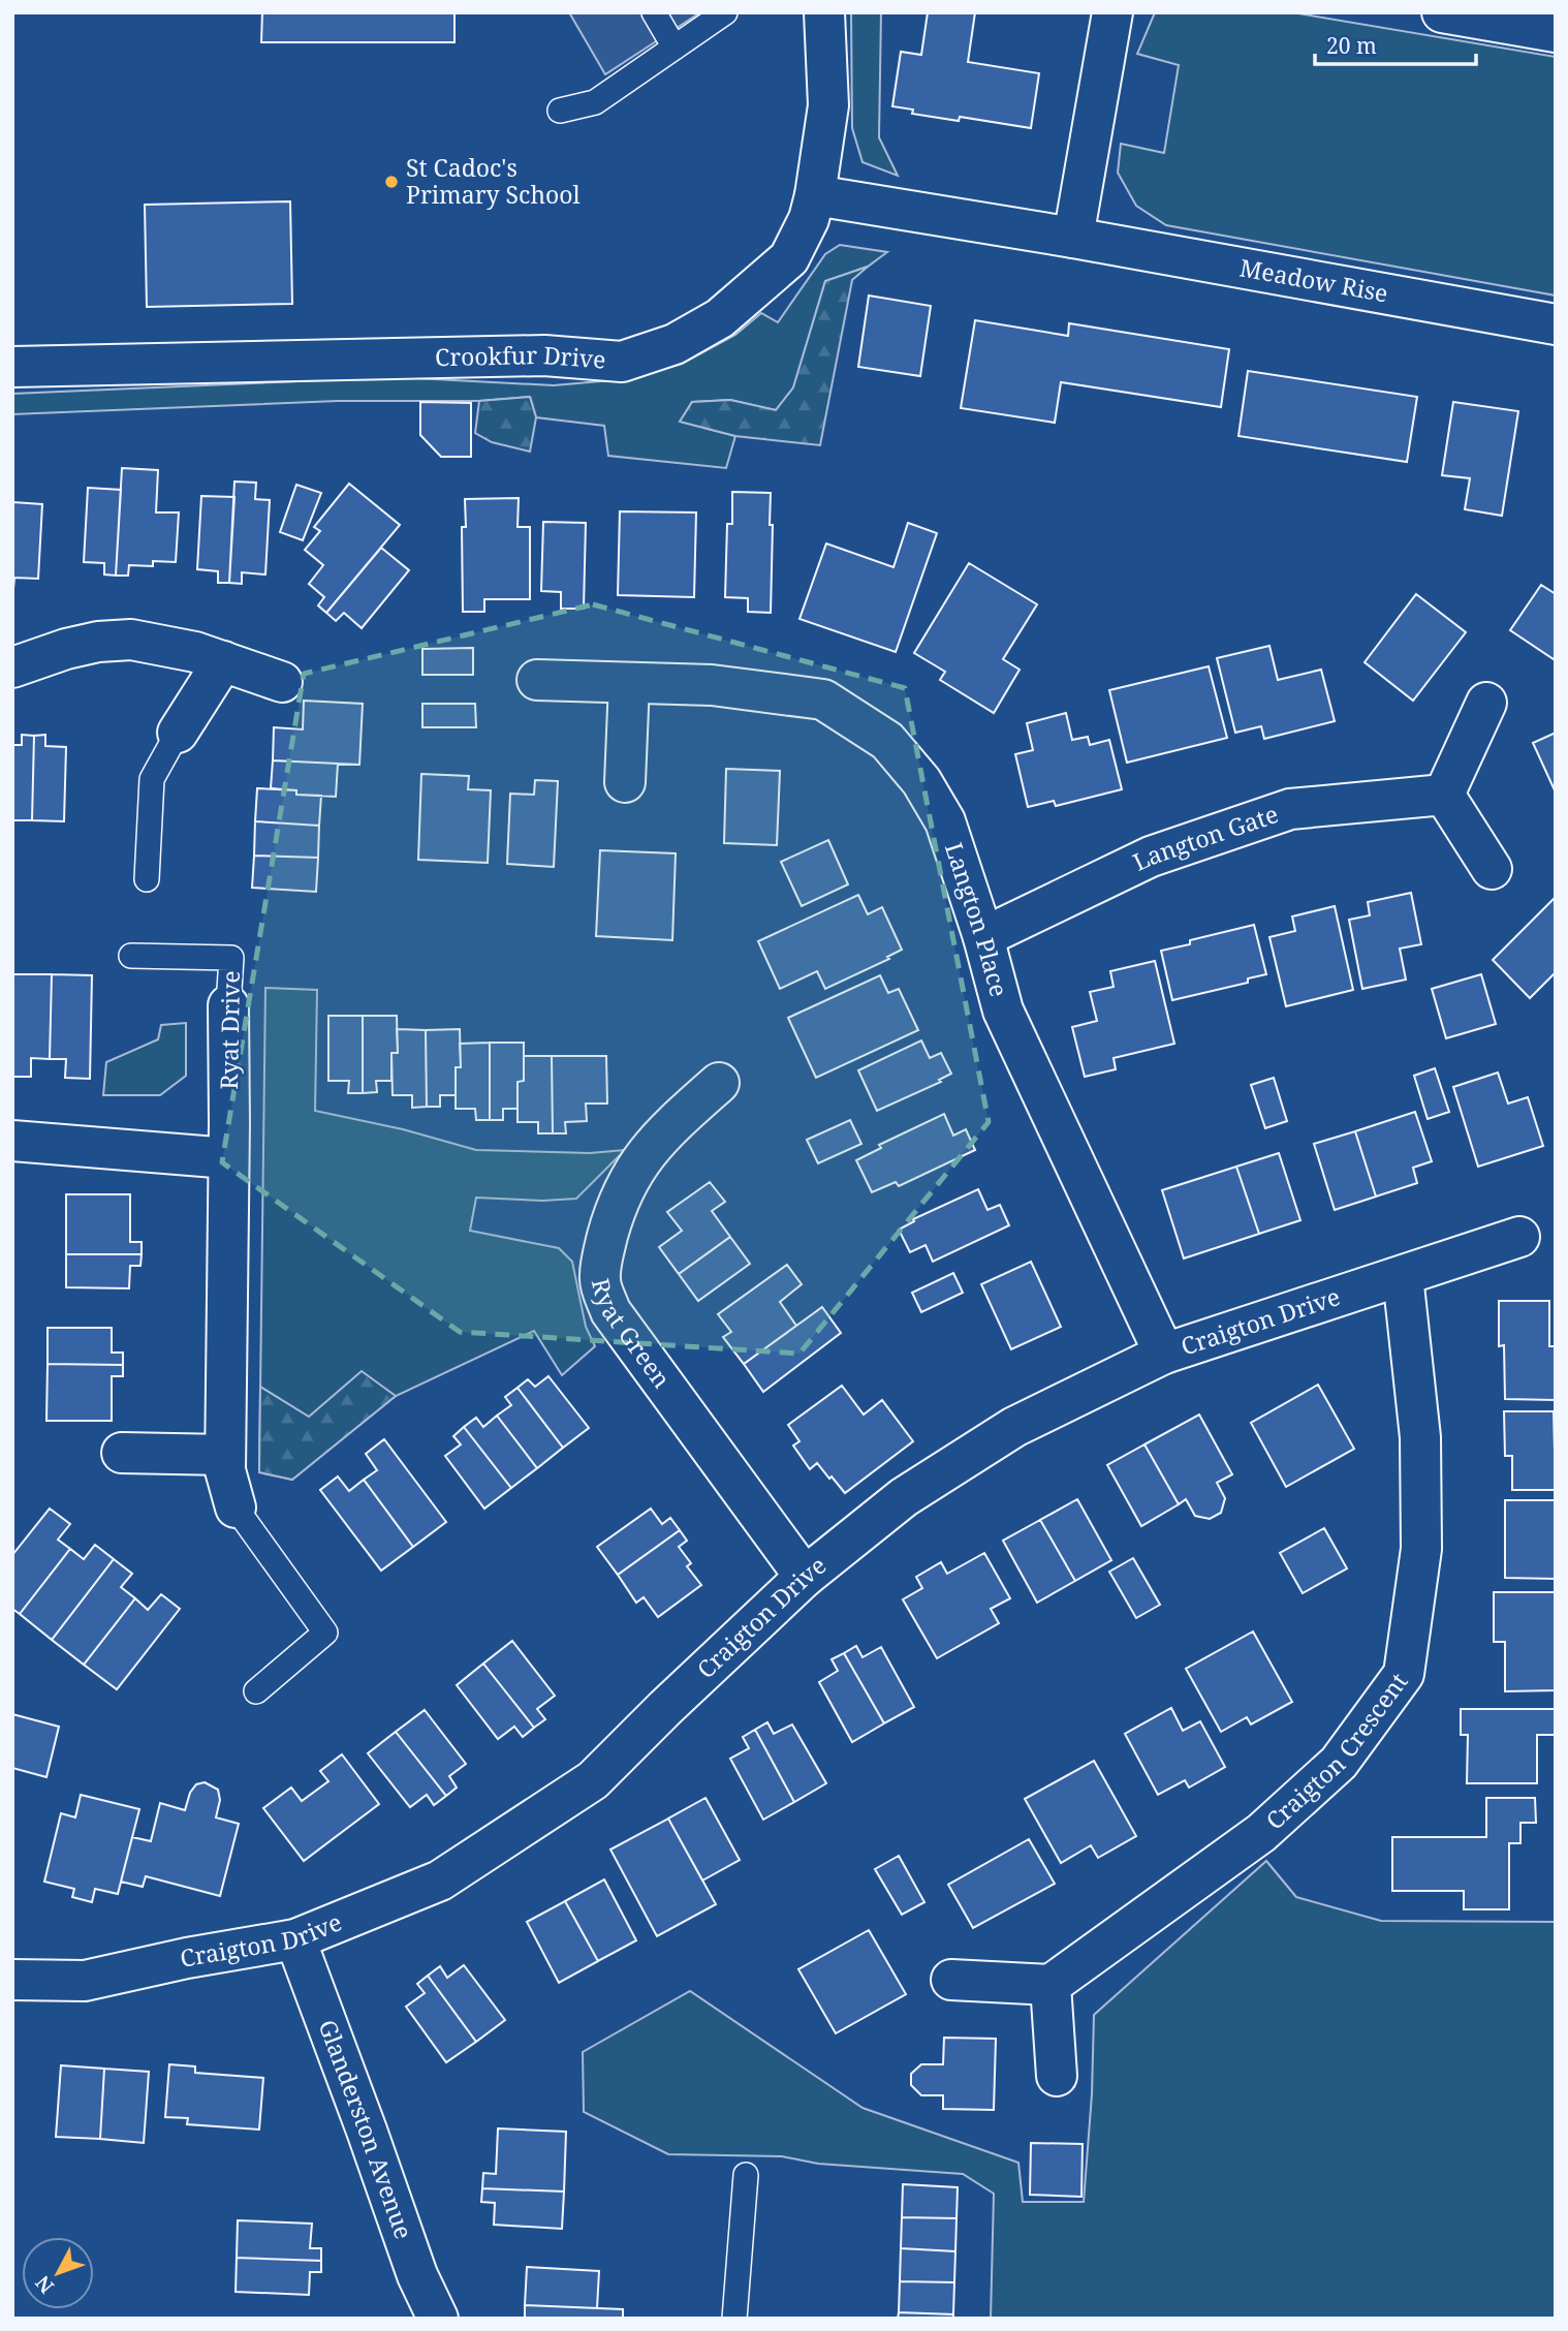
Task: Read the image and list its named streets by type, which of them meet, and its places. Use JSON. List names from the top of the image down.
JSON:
{
  "streets": {
    "street": [
      "Meadow Rise",
      "Crookfur Drive",
      "Langton Gate",
      "Langton Place",
      "Ryat Drive",
      "Craigton Drive",
      "Ryat Green",
      "Craigton Crescent",
      "Glanderston Avenue"
    ]
  },
  "crossings": [
    ["Meadow Rise", "Crookfur Drive"],
    ["Langton Gate", "Langton Place"],
    ["Langton Place", "Craigton Drive"],
    ["Craigton Drive", "Ryat Green"],
    ["Craigton Drive", "Craigton Crescent"],
    ["Craigton Drive", "Glanderston Avenue"]
  ],
  "places": ["St Cadoc's Primary School"],
  "scale_bar": "20 m",
  "north": "bottom left"
}
